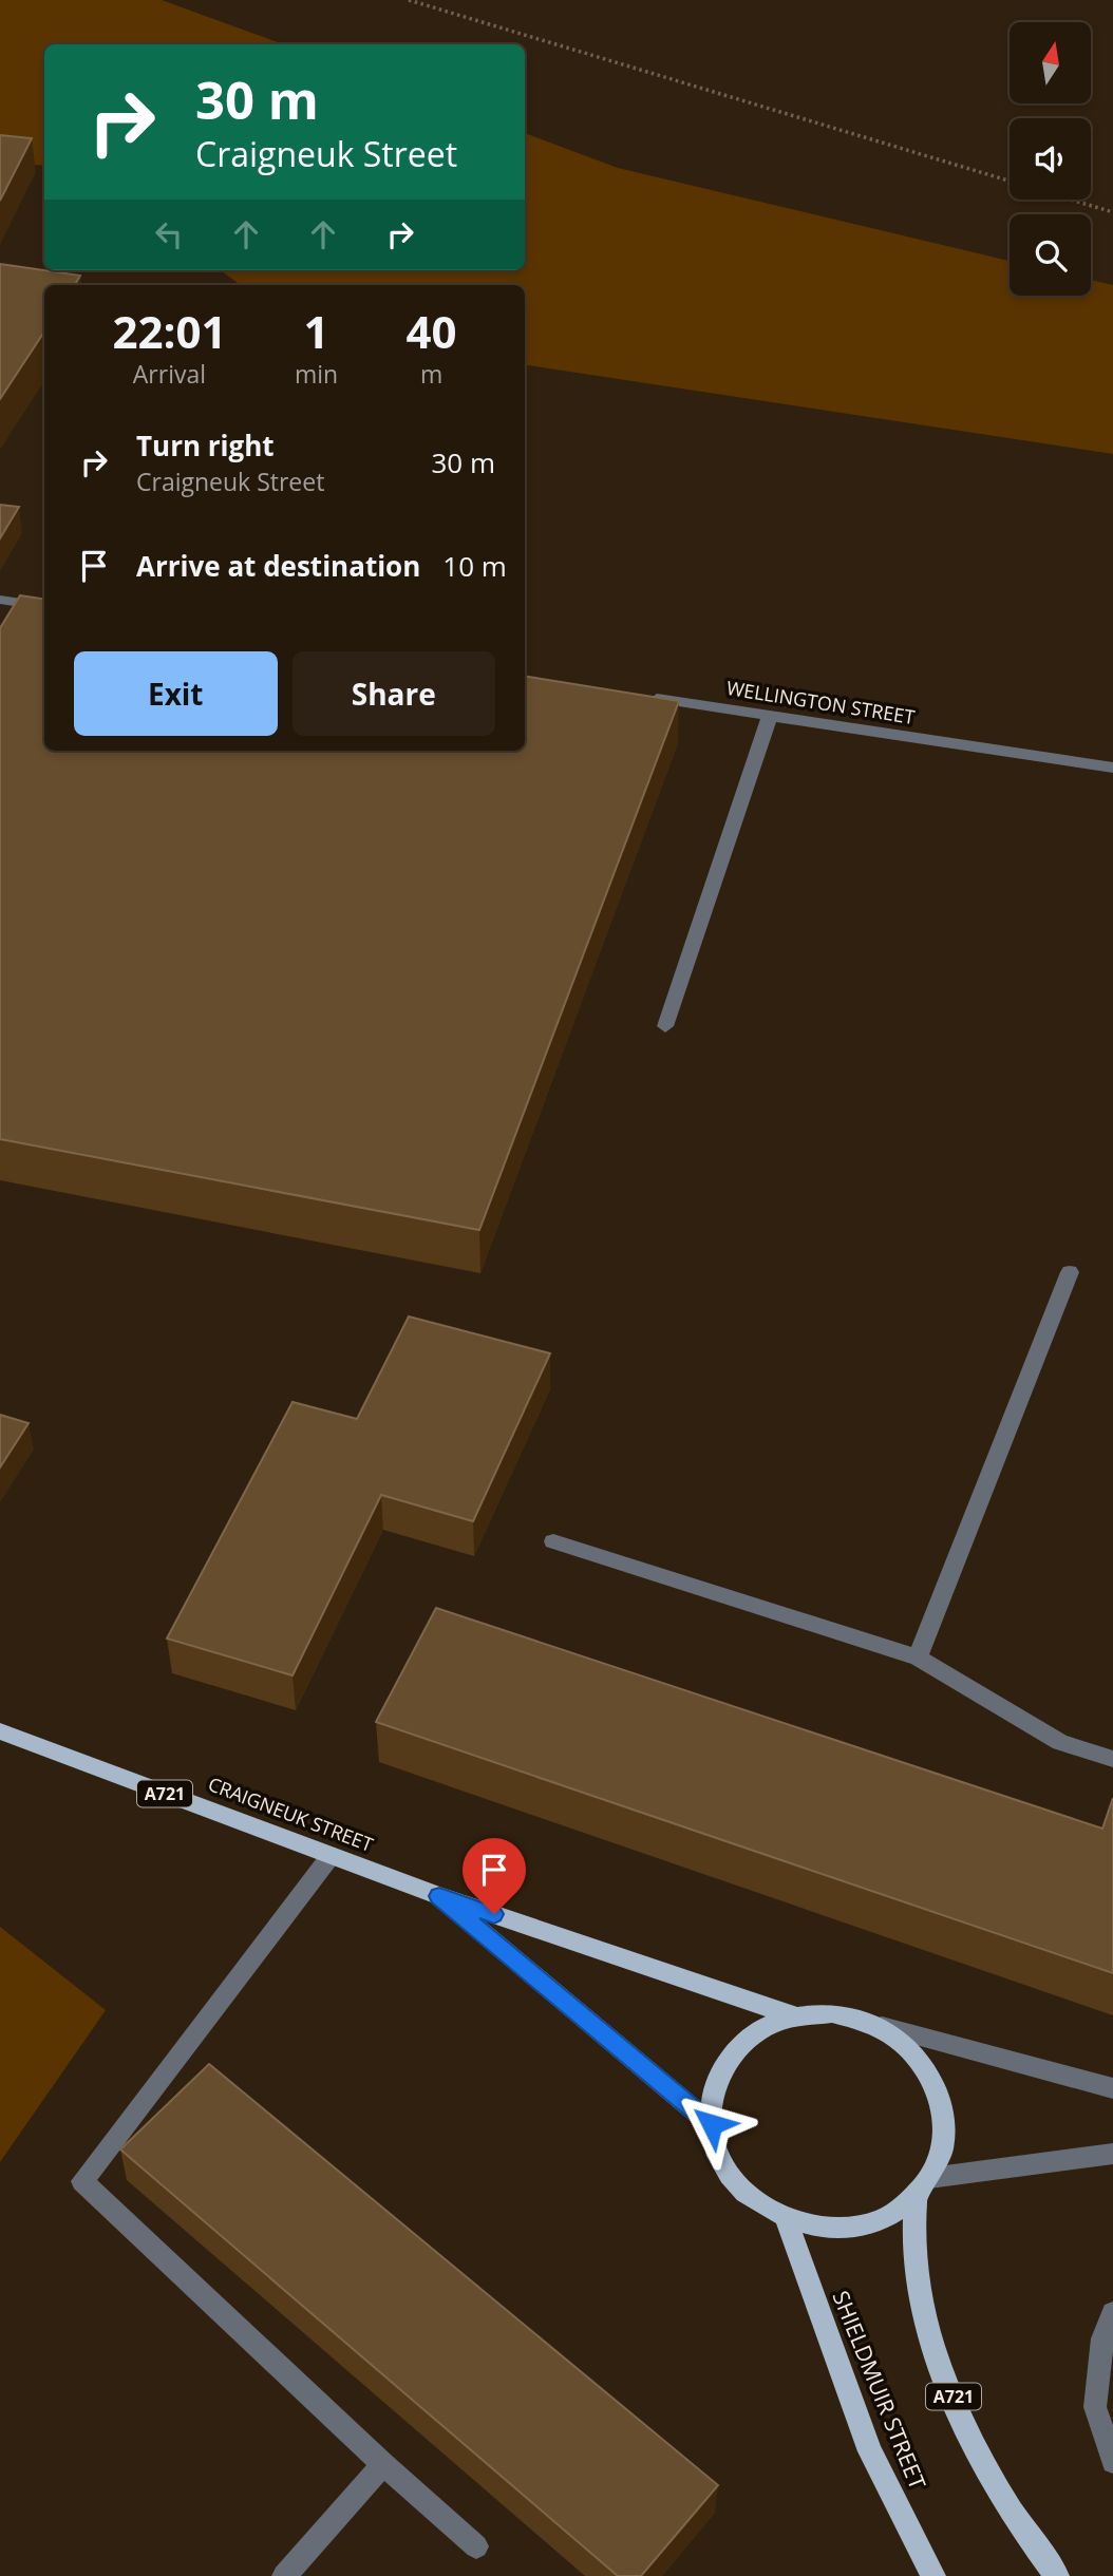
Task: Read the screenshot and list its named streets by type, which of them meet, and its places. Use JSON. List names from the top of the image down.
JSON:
{
  "streets": {
    "main road": ["A721", "CRAIGNEUK STREET", "SHIELDMUIR STREET"],
    "street": ["WELLINGTON STREET"]
  },
  "crossings": [
    ["A721", "CRAIGNEUK STREET"],
    ["A721", "SHIELDMUIR STREET"],
    ["CRAIGNEUK STREET", "SHIELDMUIR STREET"]
  ],
  "north": "top",
  "page": {
    "turn": ["30 m", "Craigneuk Street"],
    "eta": [
      "22:01",
      "Arrival",
      "1",
      "min",
      "40",
      "m"
    ],
    "list": [
      {
        "name": "Turn right",
        "note": "Craigneuk Street",
        "value": "30 m"
      },
      {
        "name": "Arrive at destination",
        "value": "10 m"
      }
    ],
    "buttons": ["Exit", "Share"]
  }
}
